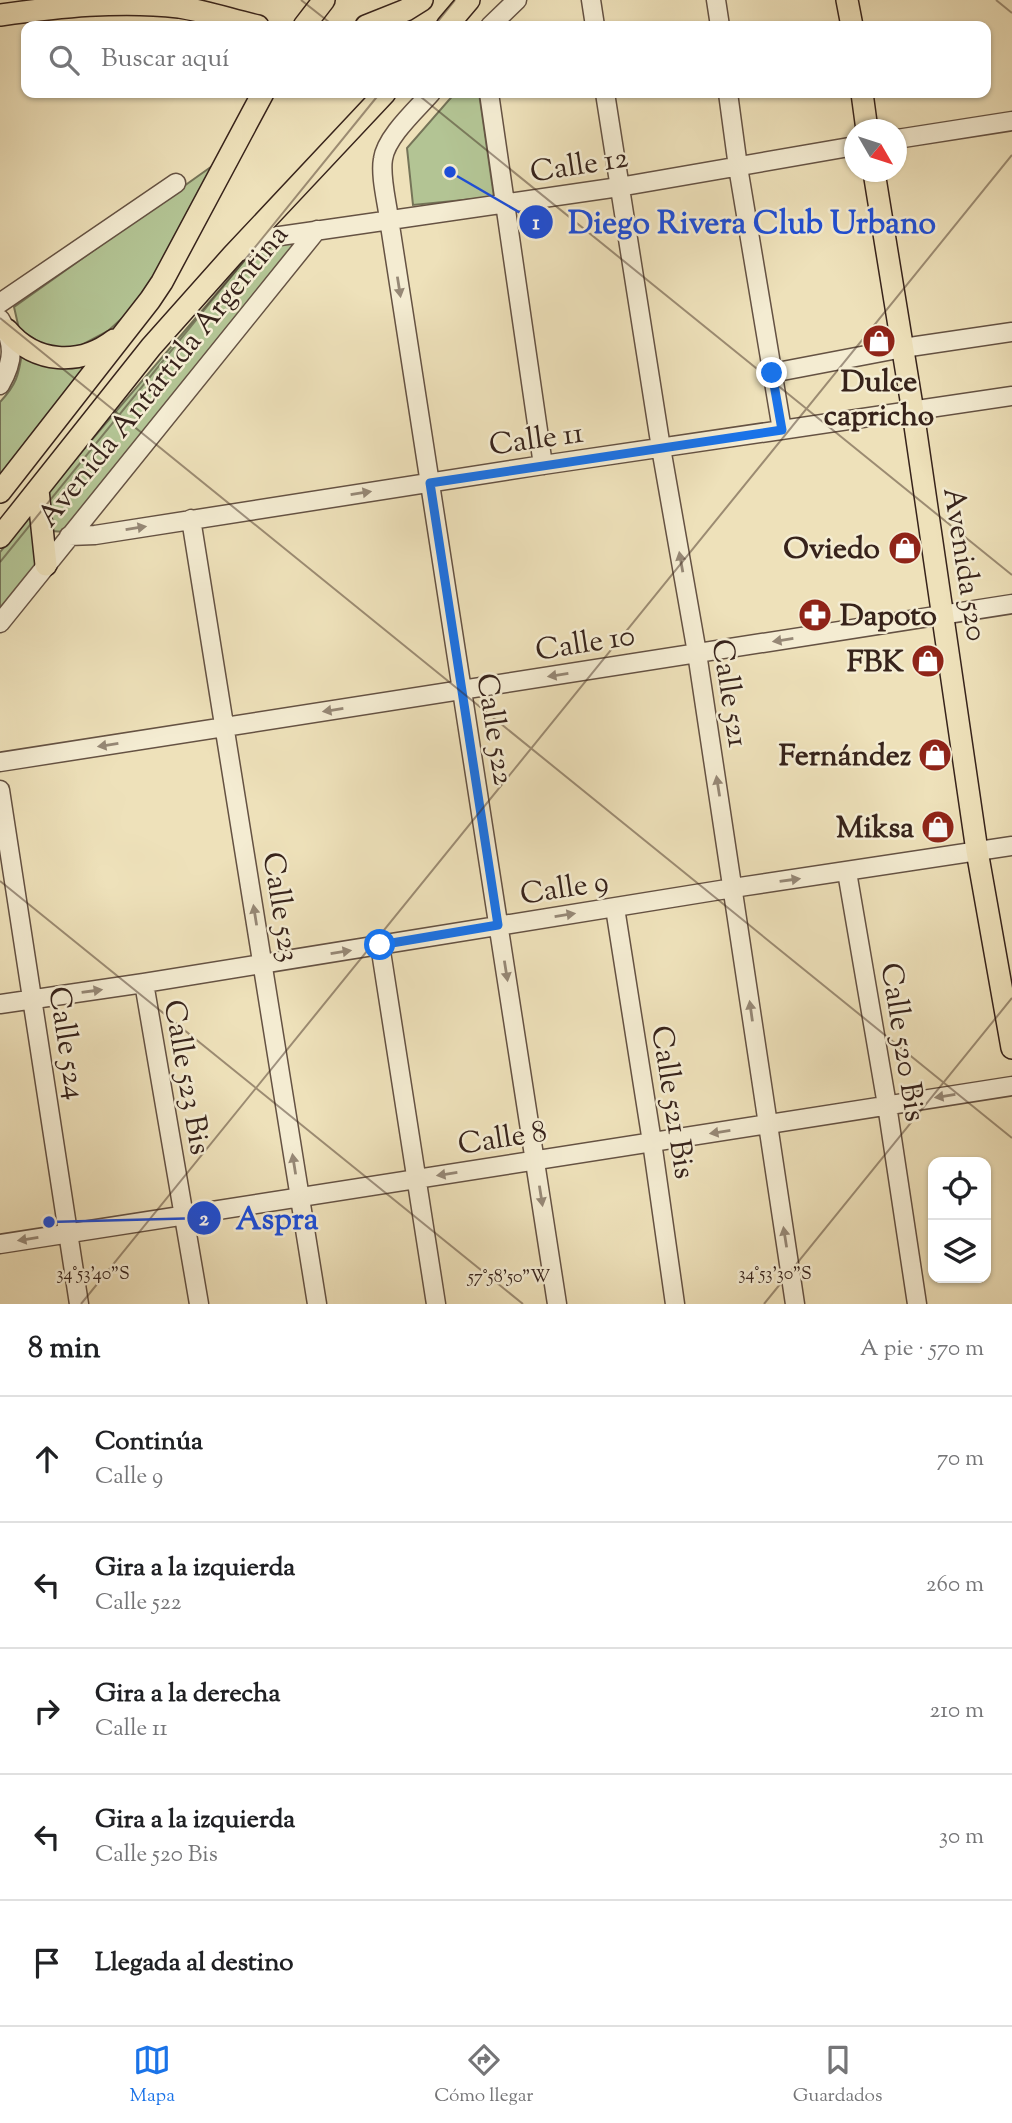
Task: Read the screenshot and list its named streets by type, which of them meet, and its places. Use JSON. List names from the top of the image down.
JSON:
{
  "streets": {
    "main road": ["Avenida Antártida Argentina", "Avenida 520"],
    "street": [
      "Calle 12",
      "Calle 11",
      "Calle 10",
      "Calle 521",
      "Calle 522",
      "Calle 9",
      "Calle 523",
      "Calle 520 Bis",
      "Calle 524",
      "Calle 523 Bis",
      "Calle 521 Bis",
      "Calle 8"
    ]
  },
  "crossings": [
    ["Calle 12", "Avenida Antártida Argentina"],
    ["Calle 12", "Calle 521"],
    ["Calle 12", "Calle 522"],
    ["Avenida Antártida Argentina", "Calle 11"],
    ["Calle 11", "Avenida 520"],
    ["Calle 11", "Calle 521"],
    ["Calle 11", "Calle 522"],
    ["Calle 11", "Calle 523"],
    ["Avenida 520", "Calle 10"],
    ["Avenida 520", "Calle 9"],
    ["Calle 10", "Calle 521"],
    ["Calle 10", "Calle 522"],
    ["Calle 10", "Calle 523"],
    ["Calle 521", "Calle 9"],
    ["Calle 521", "Calle 8"],
    ["Calle 522", "Calle 9"],
    ["Calle 522", "Calle 8"],
    ["Calle 9", "Calle 523"],
    ["Calle 9", "Calle 520 Bis"],
    ["Calle 9", "Calle 524"],
    ["Calle 9", "Calle 523 Bis"],
    ["Calle 9", "Calle 521 Bis"],
    ["Calle 523", "Calle 8"],
    ["Calle 520 Bis", "Calle 8"],
    ["Calle 524", "Calle 8"],
    ["Calle 523 Bis", "Calle 8"],
    ["Calle 521 Bis", "Calle 8"]
  ],
  "one_way": [
    "Calle 11",
    "Calle 10",
    "Calle 521",
    "Calle 9",
    "Calle 8"
  ],
  "places": {
    "other": ["Diego Rivera Club Urbano", "Aspra"],
    "shop": [
      "Dulce capricho",
      "Oviedo",
      "FBK",
      "Fernández",
      "Miksa"
    ],
    "pharmacy": ["Dapoto"]
  },
  "north": "bottom right",
  "page": {
    "search": "Buscar aquí",
    "heading": ["8 min", "A pie · 570 m"],
    "list": [
      ["Continúa", "Calle 9", "70 m"],
      ["Gira a la izquierda", "Calle 522", "260 m"],
      ["Gira a la derecha", "Calle 11", "210 m"],
      ["Gira a la izquierda", "Calle 520 Bis", "30 m"],
      "Llegada al destino"
    ],
    "nav": ["Mapa", "Cómo llegar", "Guardados"]
  },
  "coordinates": ["34°53'40\"S", "34°53'30\"S", "57°58'50\"W"]
}
